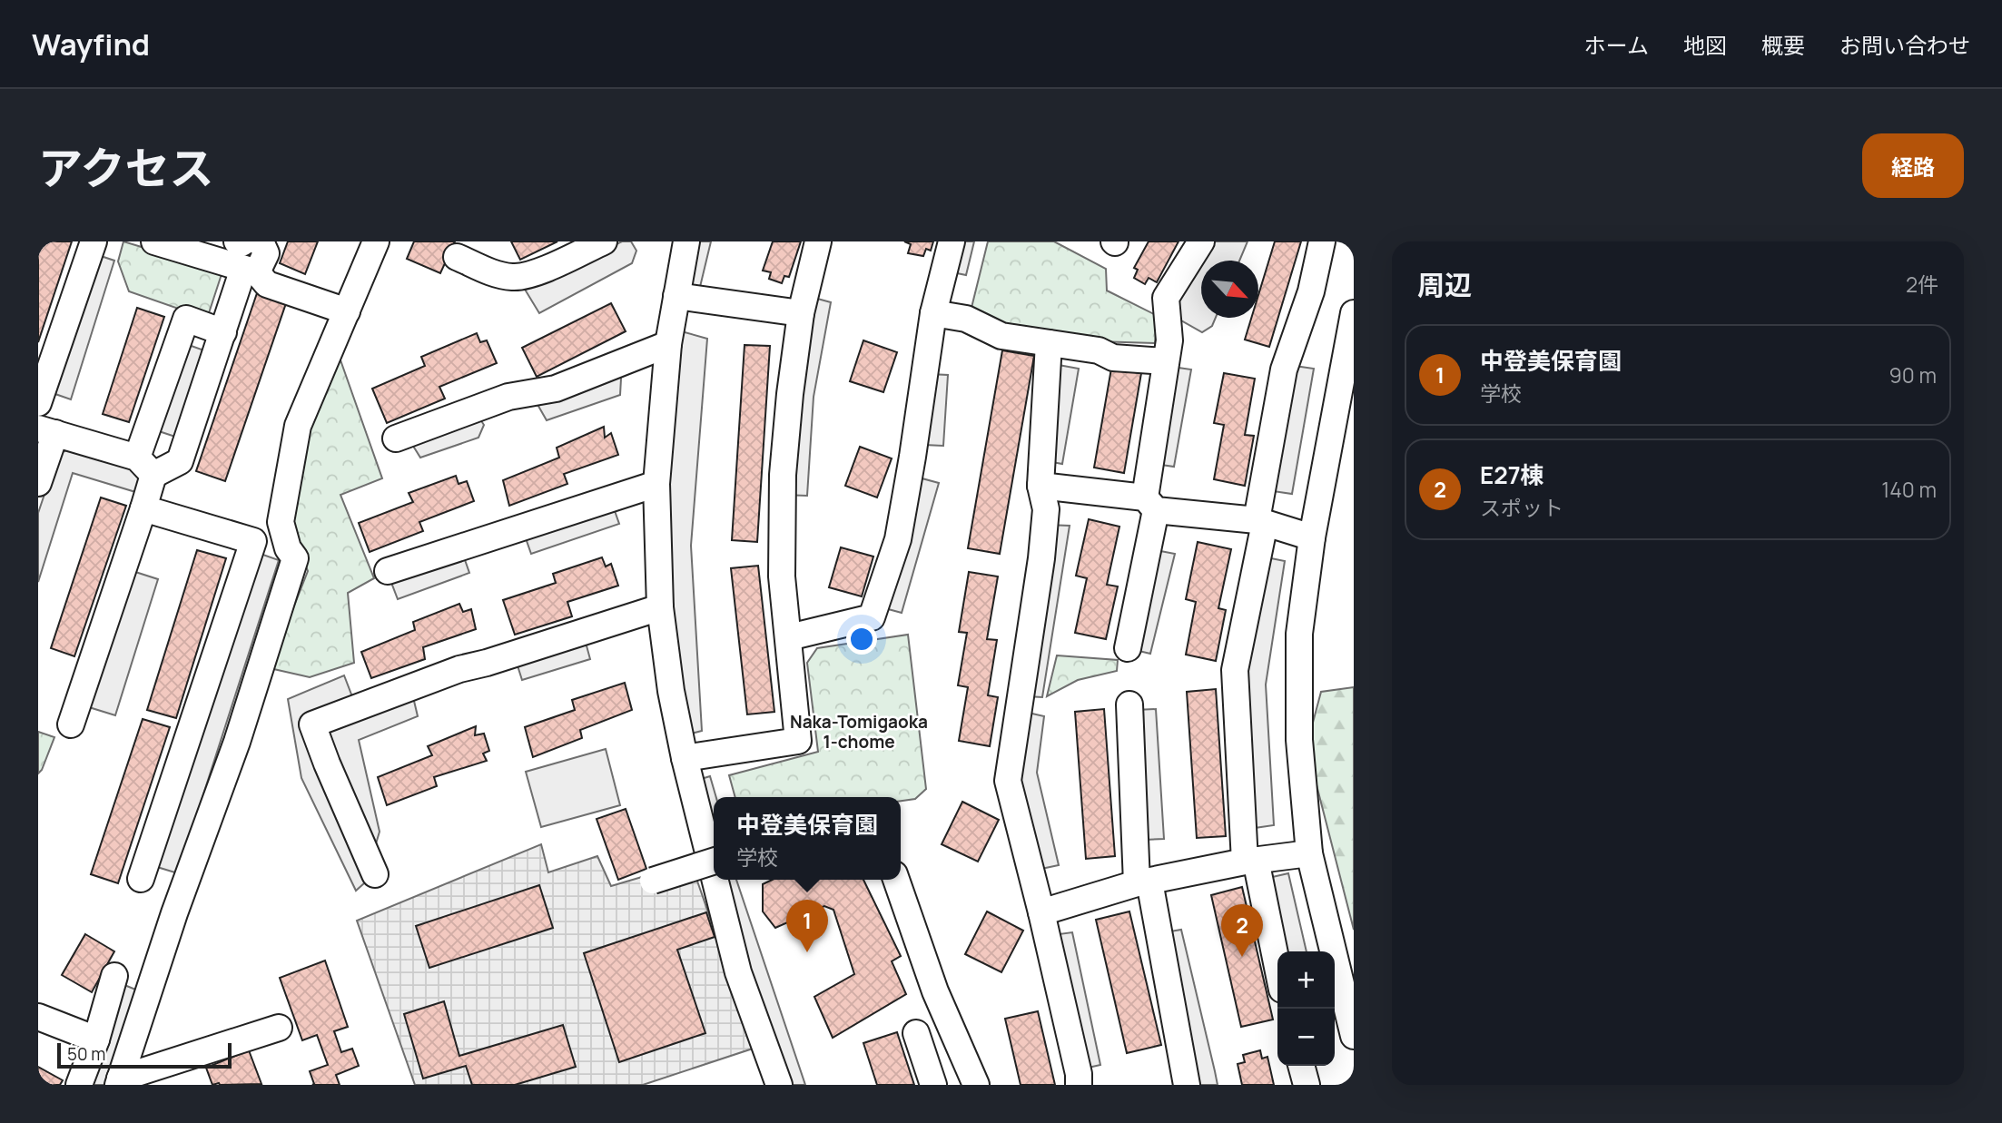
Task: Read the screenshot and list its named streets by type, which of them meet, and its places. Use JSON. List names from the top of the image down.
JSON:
{
  "districts": ["Naka-Tomigaoka 1-chome"],
  "scale_bar": "50 m",
  "north": "bottom right",
  "page": {
    "header": "Wayfind",
    "nav": [
      "ホーム",
      "地図",
      "概要",
      "お問い合わせ"
    ],
    "title": "アクセス",
    "buttons": "経路",
    "heading": ["周辺", "2件"],
    "list": [
      {
        "mark": "1",
        "name": "中登美保育園",
        "note": "学校",
        "value": "90 m"
      },
      {
        "mark": "2",
        "name": "E27棟",
        "note": "スポット",
        "value": "140 m"
      }
    ],
    "popup": ["中登美保育園", "学校"],
    "pins": ["1", "2"],
    "map_buttons": ["+", "−"],
    "scale": "50 m"
  }
}
